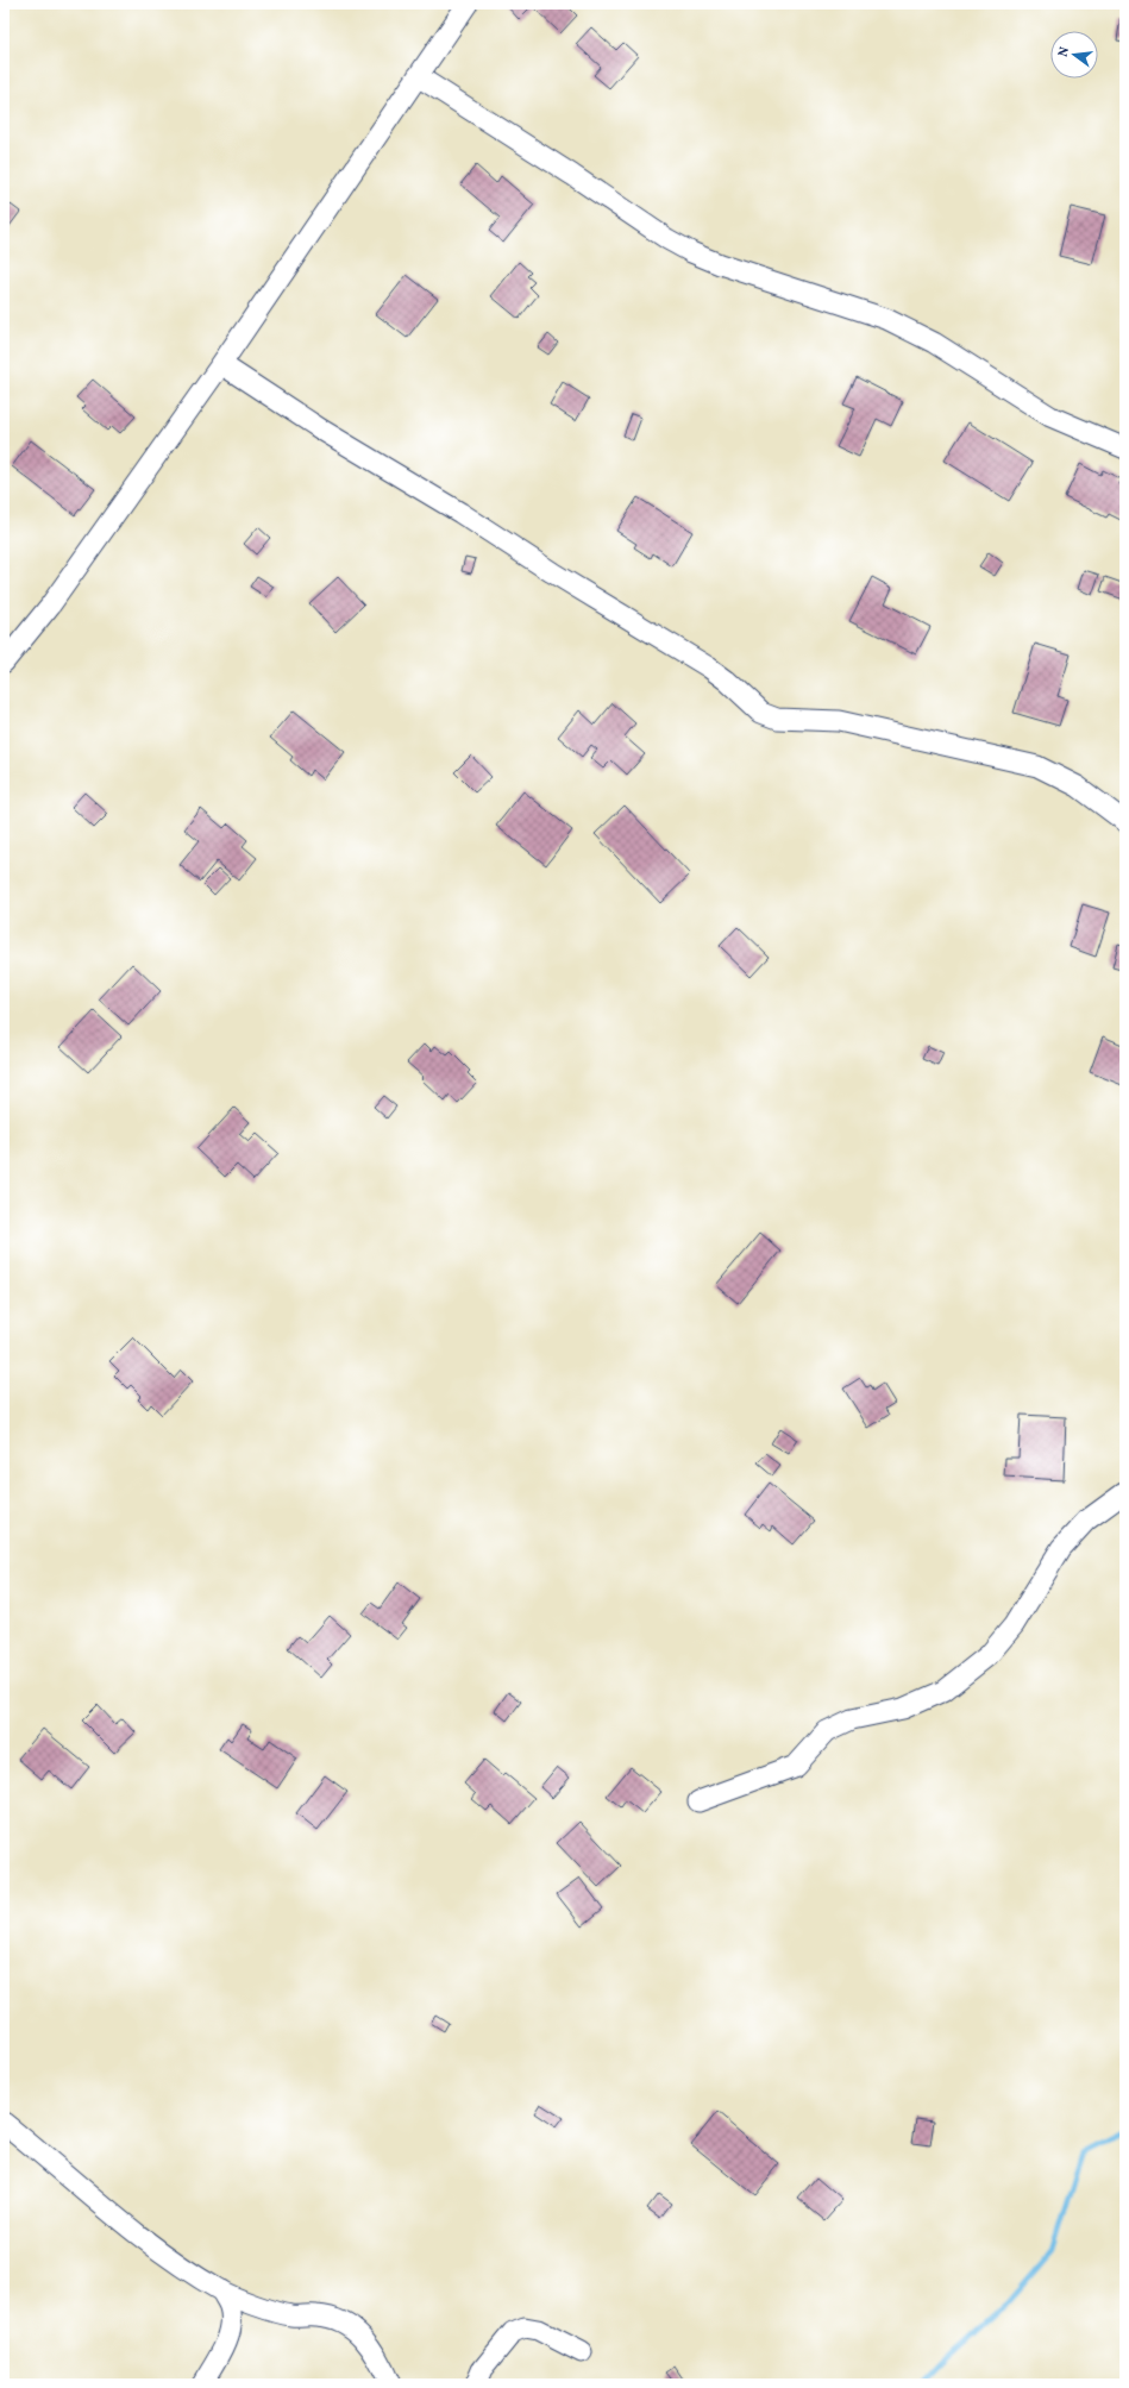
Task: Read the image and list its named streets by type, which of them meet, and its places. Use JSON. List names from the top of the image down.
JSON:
{
  "north": "left"
}
